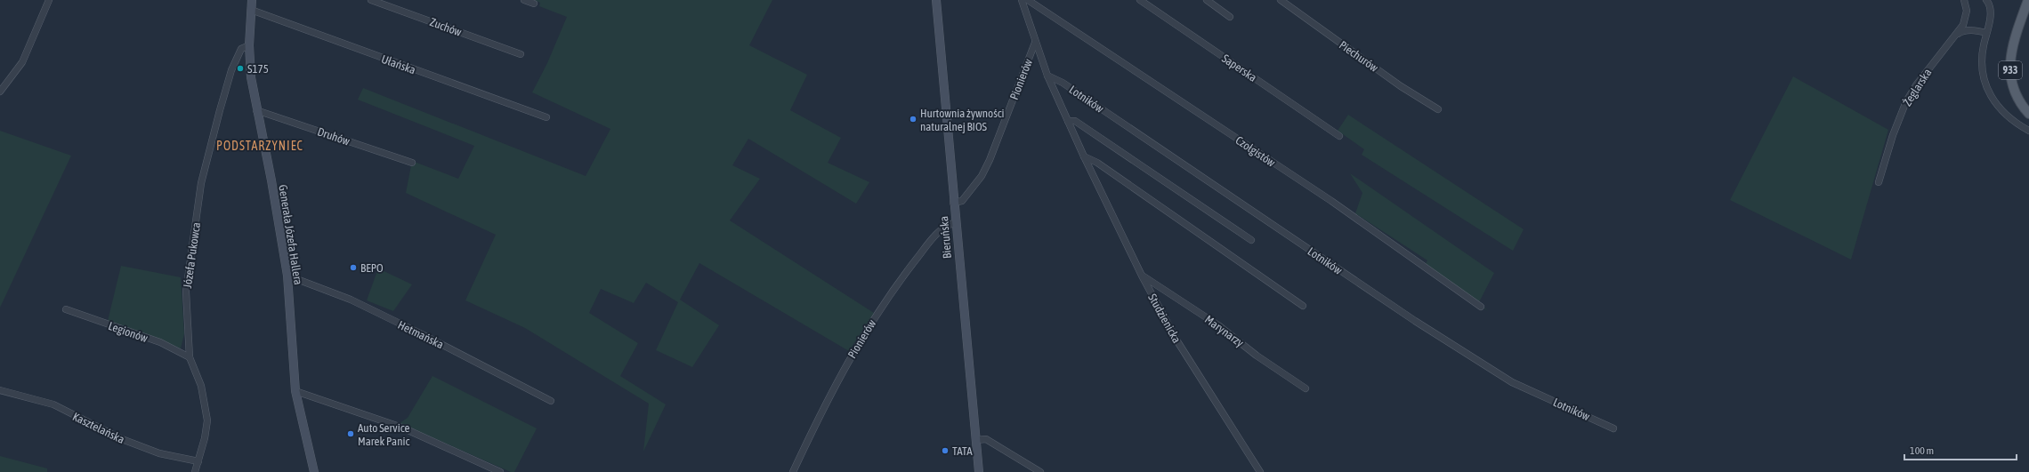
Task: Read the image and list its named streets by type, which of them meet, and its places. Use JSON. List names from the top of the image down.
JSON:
{
  "streets": {
    "main road": ["933"],
    "street": [
      "Zuchów",
      "Piechurów",
      "Ułańska",
      "Saperska",
      "Pionierów",
      "Żeglarska",
      "Lotników",
      "Druhów",
      "Czołgistów",
      "Generała Józefa Hallera",
      "Bieruńska",
      "Józefa Pukowca",
      "Studzienicka",
      "Marynarzy",
      "Legionów",
      "Hetmańska",
      "Kasztelańska"
    ]
  },
  "crossings": [
    ["Ułańska", "Generała Józefa Hallera"],
    ["Pionierów", "Bieruńska"],
    ["Pionierów", "Studzienicka"],
    ["Lotników", "Studzienicka"],
    ["Druhów", "Generała Józefa Hallera"],
    ["Generała Józefa Hallera", "Józefa Pukowca"],
    ["Generała Józefa Hallera", "Hetmańska"],
    ["Józefa Pukowca", "Legionów"],
    ["Józefa Pukowca", "Kasztelańska"],
    ["Studzienicka", "Marynarzy"]
  ],
  "districts": ["PODSTARZYNIEC"],
  "places": [
    "S175",
    "Hurtownia żywności naturalnej BIOS",
    "BEPO",
    "Auto Service Marek Panic",
    "TATA"
  ],
  "scale_bar": "100 m"
}
